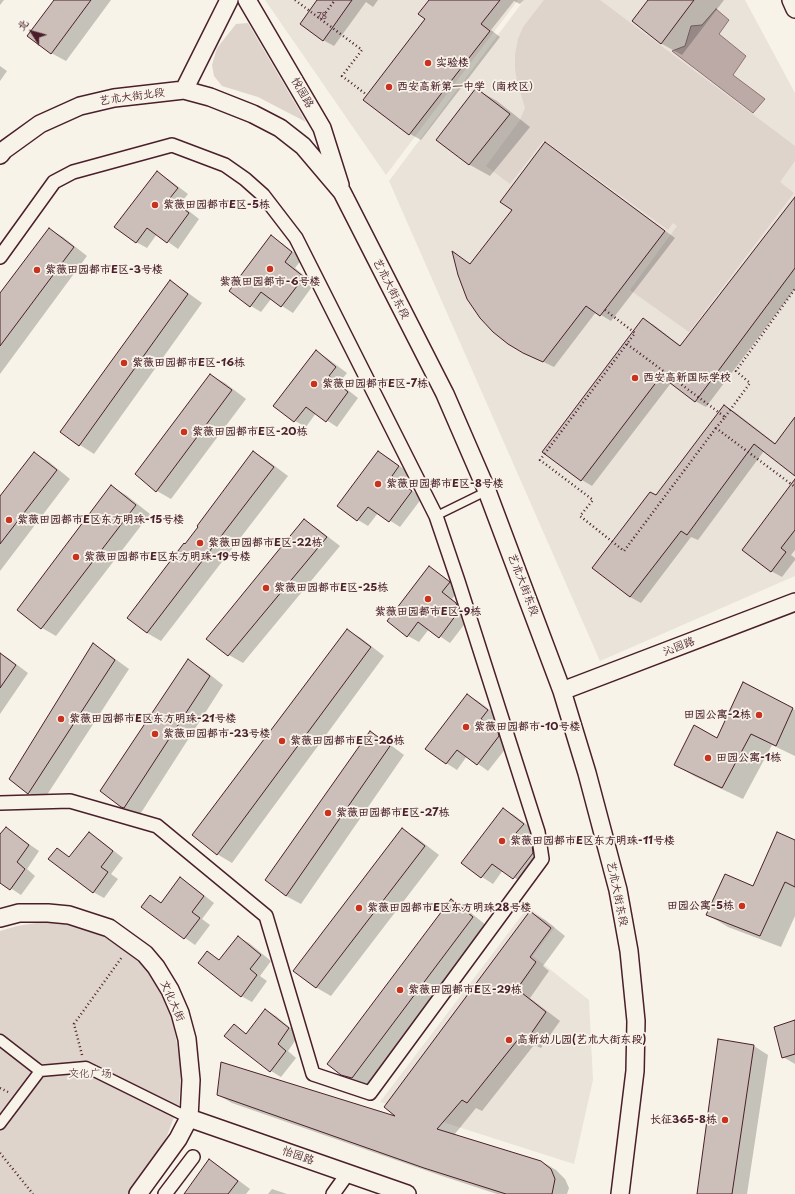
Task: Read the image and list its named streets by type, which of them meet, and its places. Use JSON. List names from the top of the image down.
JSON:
{
  "streets": {
    "street": [
      "悦园路",
      "艺术大街北段",
      "艺术大街东段",
      "沁园路",
      "文化大街",
      "怡园路"
    ]
  },
  "crossings": [
    ["悦园路", "艺术大街东段"],
    ["艺术大街北段", "艺术大街东段"],
    ["艺术大街东段", "沁园路"],
    ["文化大街", "怡园路"]
  ],
  "parks": ["文化广场"],
  "places": [
    "实验楼",
    "西安高新第一中学（南校区）",
    "紫薇田园都市E区-5栋",
    "紫薇田园都市-6号楼",
    "紫薇田园都市E区-3号楼",
    "紫薇田园都市E区-16栋",
    "西安高新国际学校",
    "紫薇田园都市E区-7栋",
    "紫薇田园都市E区-20栋",
    "紫薇田园都市E区-8号楼",
    "紫薇田园都市E区东方明珠-15号楼",
    "紫薇田园都市E区-22栋",
    "紫薇田园都市E区东方明珠-19号楼",
    "紫薇田园都市E区-25栋",
    "紫薇田园都市E区-9栋",
    "田园公寓-2栋",
    "紫薇田园都市E区东方明珠-21号楼",
    "紫薇田园都市-10号楼",
    "紫薇田园都市-23号楼",
    "紫薇田园都市E区-26栋",
    "田园公寓-1栋",
    "紫薇田园都市E区-27栋",
    "紫薇田园都市E区东方明珠-11号楼",
    "田园公寓-5栋",
    "紫薇田园都市E区东方明珠28号楼",
    "紫薇田园都市E区-29栋",
    "高新幼儿园(艺术大街东段)",
    "长征365-8栋"
  ],
  "house_numbers": ["78"],
  "north": "top left"
}
